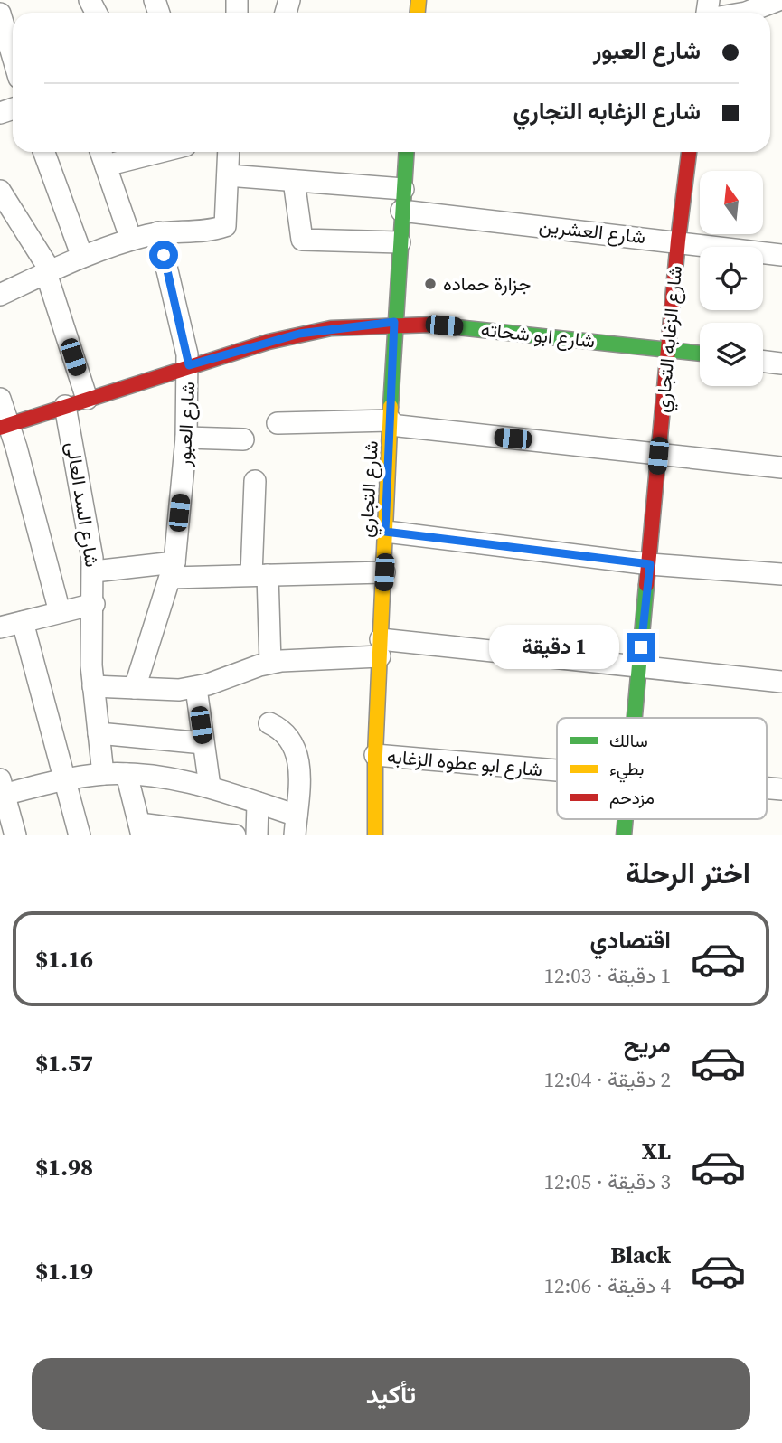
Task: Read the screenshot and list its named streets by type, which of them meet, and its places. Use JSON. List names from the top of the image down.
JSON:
{
  "streets": {
    "street": [
      "شارع العشرين",
      "شارع ابو شحاته",
      "شارع الزغابه التجاري",
      "شارع العبور",
      "شارع التجاري",
      "شارع السد العالى",
      "شارع ابو عطوه الزغابه"
    ]
  },
  "crossings": [
    ["شارع العشرين", "شارع الزغابه التجاري"],
    ["شارع العشرين", "شارع التجاري"],
    ["شارع ابو شحاته", "شارع الزغابه التجاري"],
    ["شارع ابو شحاته", "شارع العبور"],
    ["شارع ابو شحاته", "شارع التجاري"],
    ["شارع ابو شحاته", "شارع السد العالى"],
    ["شارع التجاري", "شارع ابو عطوه الزغابه"]
  ],
  "places": ["جزارة حماده"],
  "legend": ["سالك", "بطيء", "مزدحم"],
  "north": "top",
  "page": {
    "banner": ["شارع العبور", "شارع الزغابه التجاري"],
    "bubble": "1 دقيقة",
    "heading": "اختر الرحلة",
    "list": [
      {
        "name": "اقتصادي",
        "note": "1 دقيقة · 12:03",
        "value": "$1.16"
      },
      {
        "name": "مريح",
        "note": "2 دقيقة · 12:04",
        "value": "$1.57"
      },
      {
        "name": "XL",
        "note": "3 دقيقة · 12:05",
        "value": "$1.98"
      },
      {
        "name": "Black",
        "note": "4 دقيقة · 12:06",
        "value": "$1.19"
      }
    ],
    "buttons": "تأكيد"
  }
}
